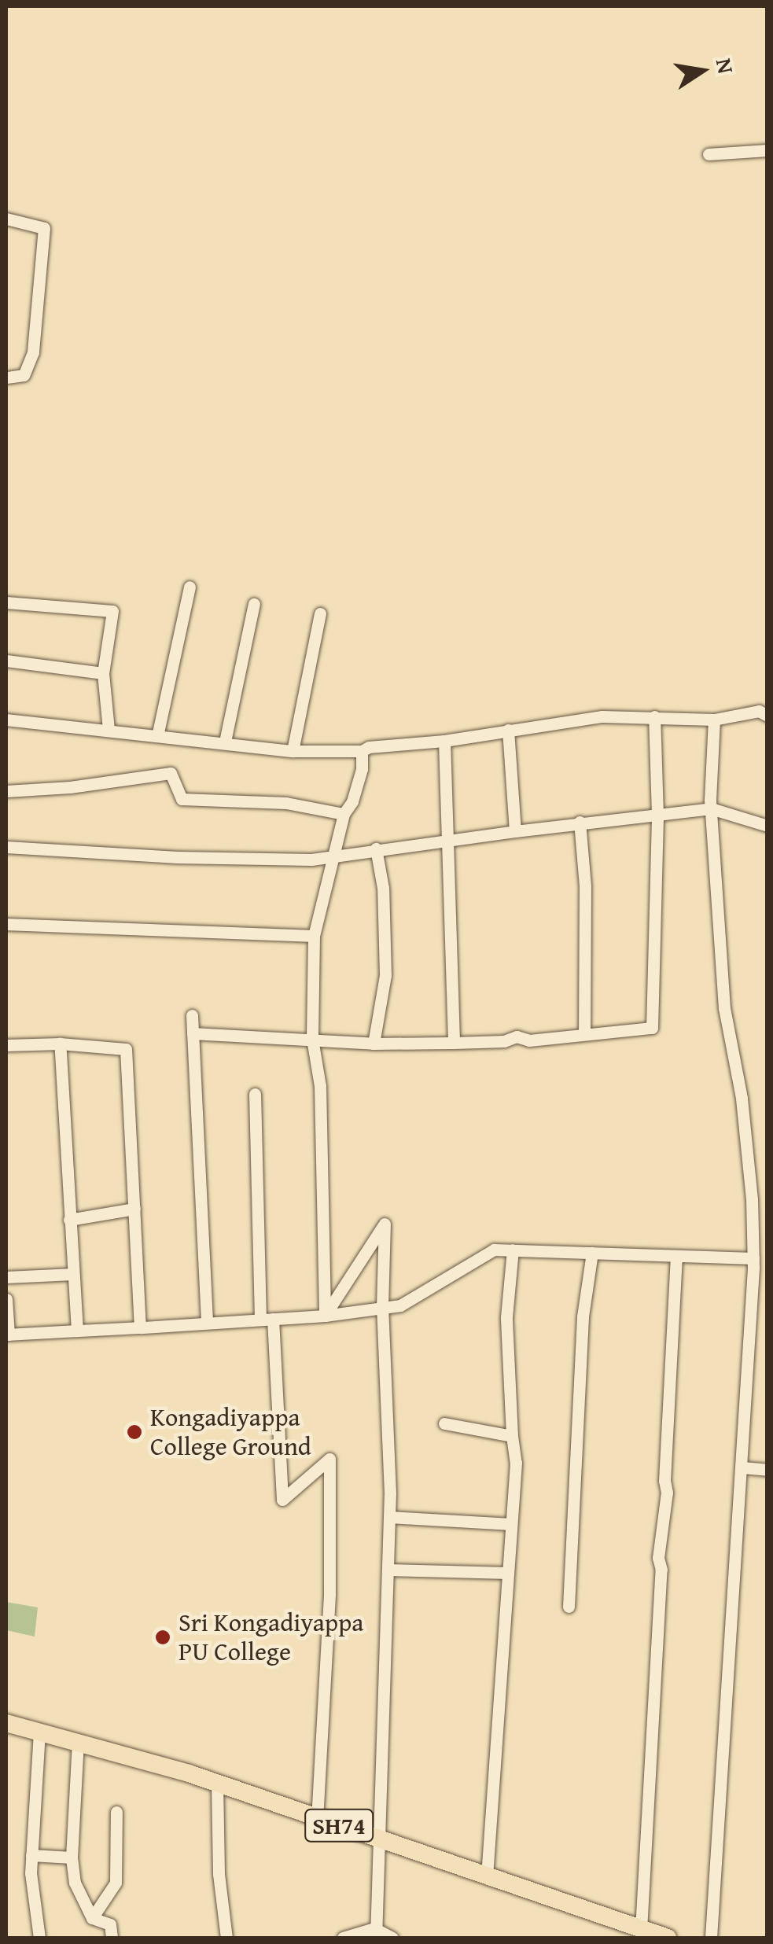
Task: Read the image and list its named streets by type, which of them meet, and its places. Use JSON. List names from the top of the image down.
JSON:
{
  "streets": {
    "main road": ["SH74"]
  },
  "places": ["Kongadiyappa College Ground", "Sri Kongadiyappa PU College"],
  "north": "right"
}
